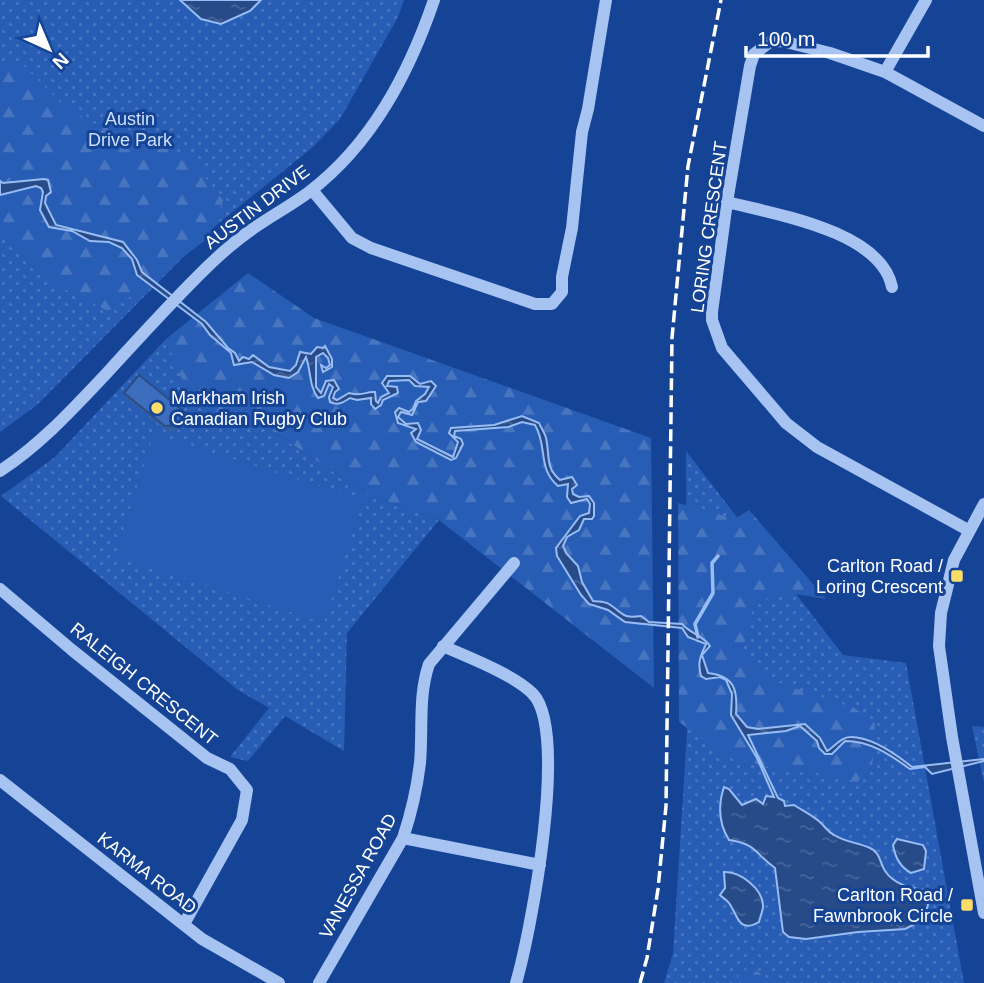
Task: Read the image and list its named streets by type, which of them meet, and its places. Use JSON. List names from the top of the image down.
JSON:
{
  "streets": {
    "street": [
      "AUSTIN DRIVE",
      "LORING CRESCENT",
      "RALEIGH CRESCENT",
      "KARMA ROAD",
      "VANESSA ROAD"
    ]
  },
  "crossings": [
    ["RALEIGH CRESCENT", "KARMA ROAD"]
  ],
  "parks": ["Austin Drive Park"],
  "places": {
    "other": ["Markham Irish Canadian Rugby Club"],
    "transit": ["Carlton Road / Loring Crescent", "Carlton Road / Fawnbrook Circle"]
  },
  "scale_bar": "100 m",
  "north": "bottom right"
}
